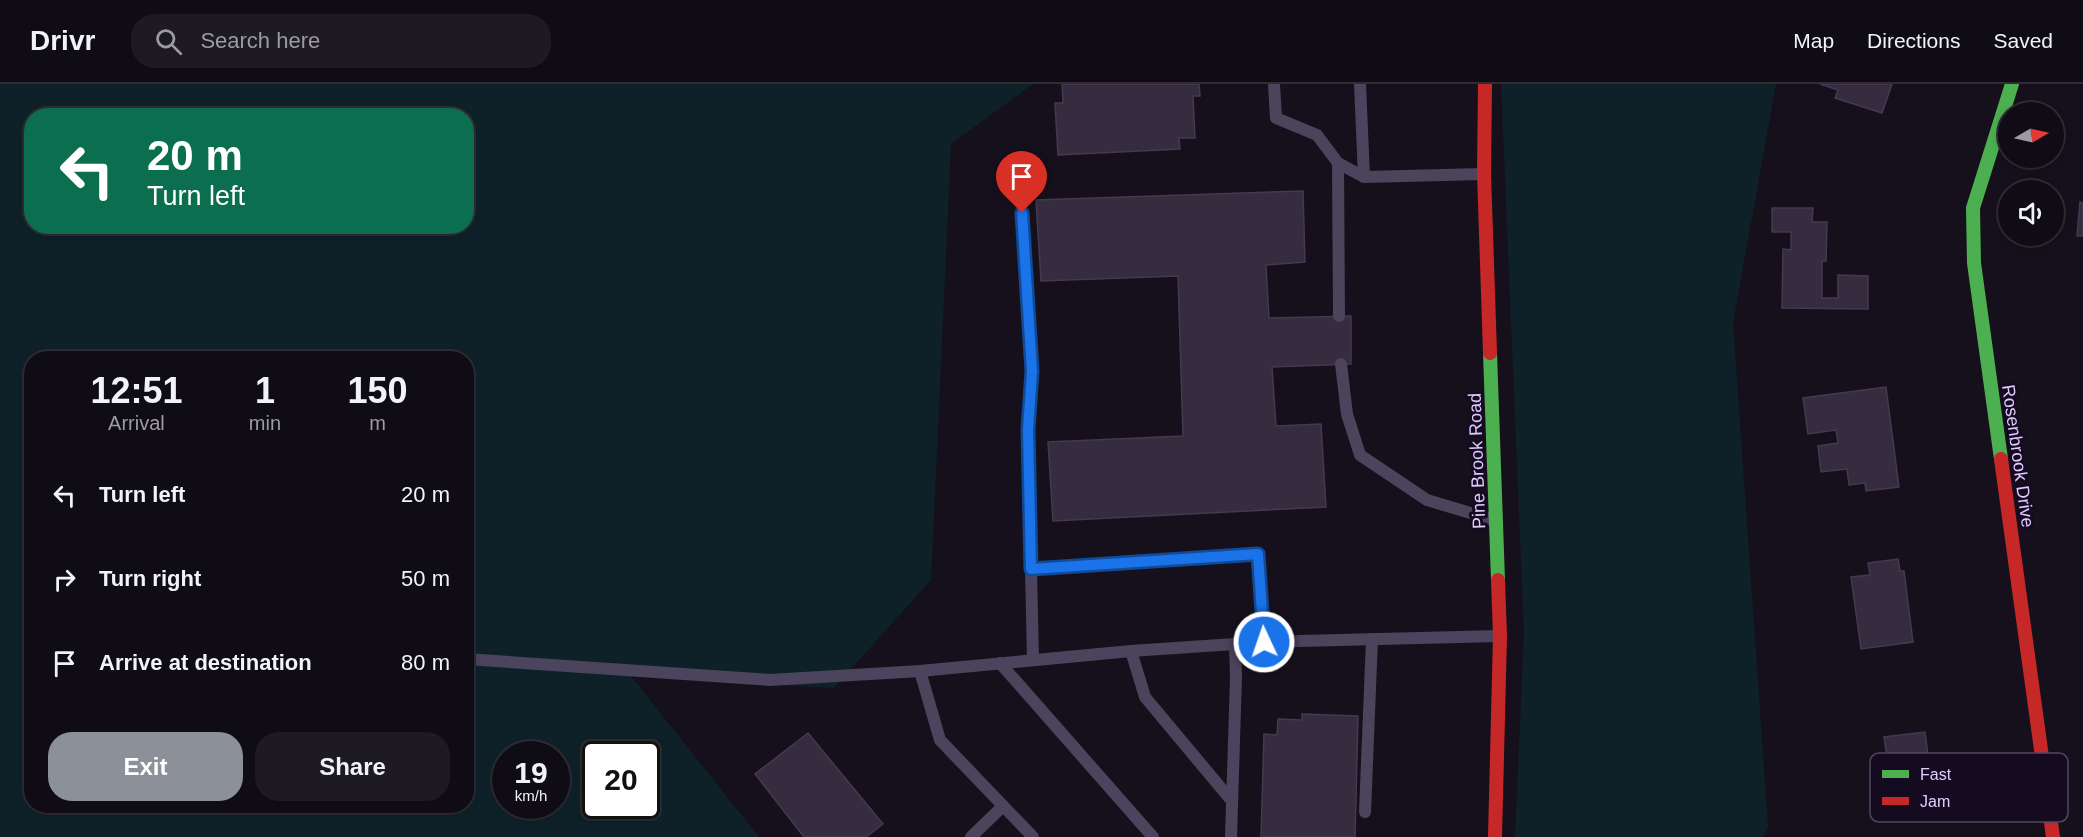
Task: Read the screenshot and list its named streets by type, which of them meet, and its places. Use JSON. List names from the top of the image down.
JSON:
{
  "streets": {
    "street": ["Rosenbrook Drive", "Pine Brook Road"]
  },
  "legend": ["Fast", "Jam"],
  "north": "right",
  "page": {
    "header": "Drivr",
    "search": "Search here",
    "nav": ["Map", "Directions", "Saved"],
    "turn": ["20 m", "Turn left"],
    "eta": [
      "12:51",
      "Arrival",
      "1",
      "min",
      "150",
      "m"
    ],
    "list": [
      {
        "name": "Turn left",
        "value": "20 m"
      },
      {
        "name": "Turn right",
        "value": "50 m"
      },
      {
        "name": "Arrive at destination",
        "value": "80 m"
      }
    ],
    "buttons": ["Exit", "Share"],
    "speed": "19 km/h",
    "limit": "20"
  }
}
